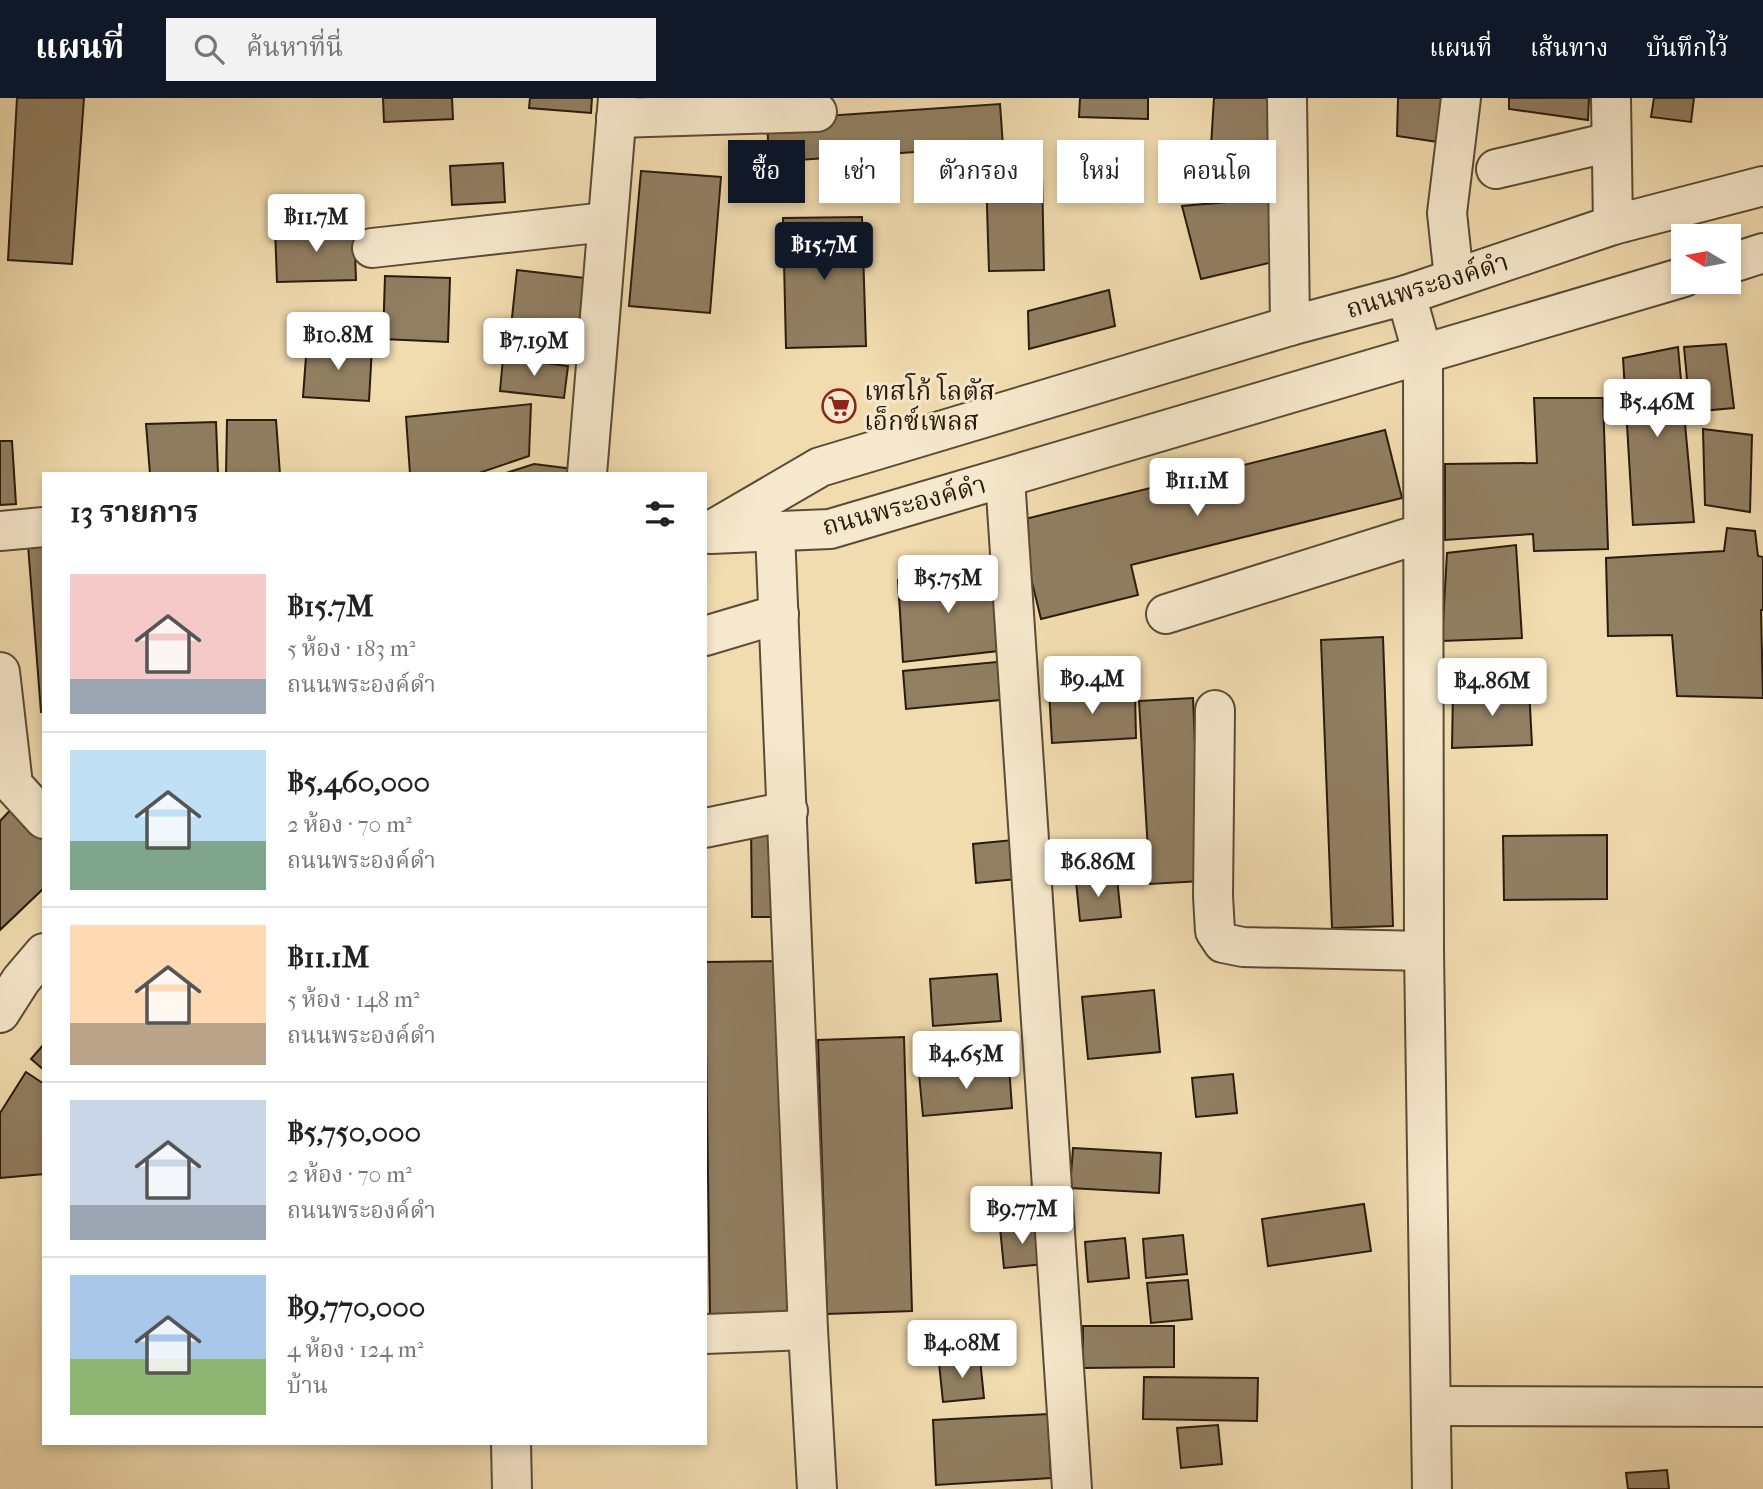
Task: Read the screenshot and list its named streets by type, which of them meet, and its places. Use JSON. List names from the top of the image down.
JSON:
{
  "streets": {
    "street": ["ถนนพระองค์ดำ"]
  },
  "places": {
    "supermarket": ["เทสโก้ โลตัส เอ็กซ์เพลส"]
  },
  "north": "left",
  "page": {
    "header": "แผนที่",
    "search": "ค้นหาที่นี่",
    "nav": ["แผนที่", "เส้นทาง", "บันทึกไว้"],
    "chip": [
      "ซื้อ",
      "เช่า",
      "ตัวกรอง",
      "ใหม่",
      "คอนโด"
    ],
    "price": [
      "฿11.7M",
      "฿15.7M",
      "฿10.8M",
      "฿7.19M",
      "฿5.46M",
      "฿11.1M",
      "฿5.75M",
      "฿9.4M",
      "฿4.86M",
      "฿6.86M",
      "฿4.65M",
      "฿9.77M",
      "฿4.08M"
    ],
    "heading": "13 รายการ",
    "list": [
      {
        "name": "฿15.7M",
        "note": "5 ห้อง · 183 m² · ถนนพระองค์ดำ"
      },
      {
        "name": "฿5,460,000",
        "note": "2 ห้อง · 70 m² · ถนนพระองค์ดำ"
      },
      {
        "name": "฿11.1M",
        "note": "5 ห้อง · 148 m² · ถนนพระองค์ดำ"
      },
      {
        "name": "฿5,750,000",
        "note": "2 ห้อง · 70 m² · ถนนพระองค์ดำ"
      },
      {
        "name": "฿9,770,000",
        "note": "4 ห้อง · 124 m² · บ้าน"
      }
    ]
  }
}
